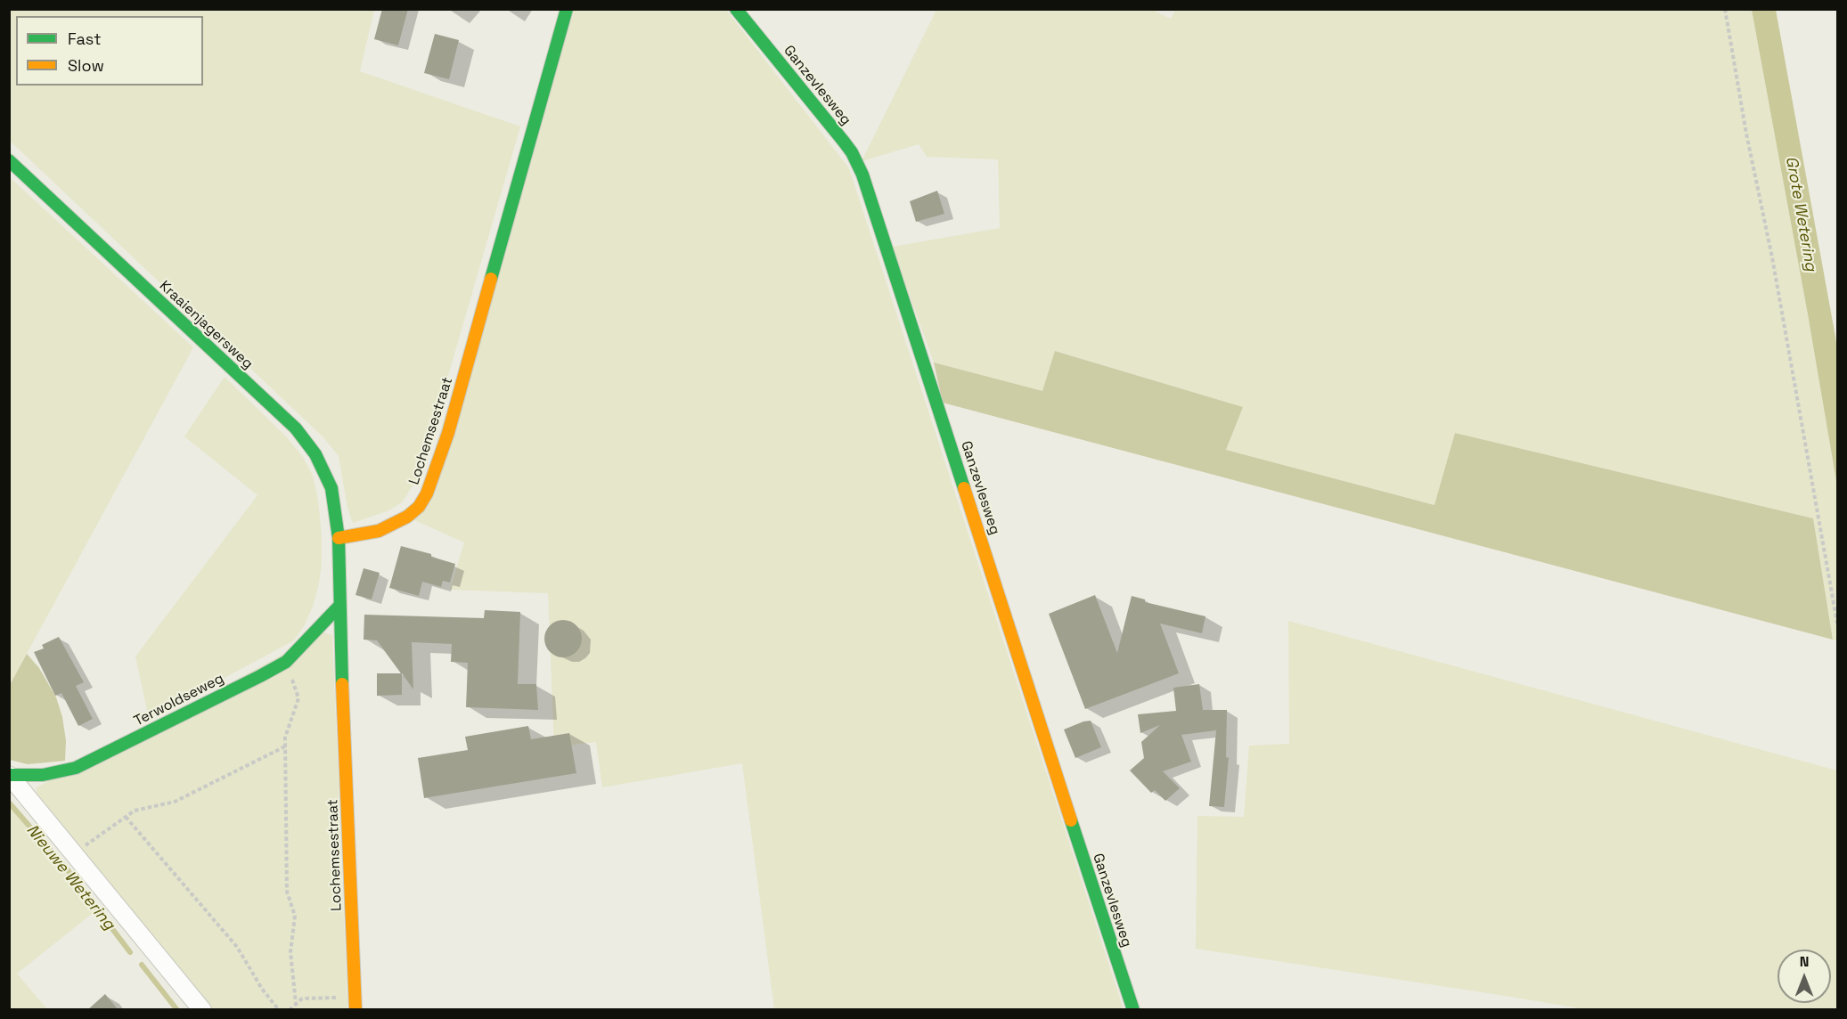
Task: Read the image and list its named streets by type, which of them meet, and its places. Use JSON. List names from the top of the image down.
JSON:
{
  "streets": {
    "street": [
      "Ganzevlesweg",
      "Kraaienjagersweg",
      "Lochemsestraat",
      "Terwoldseweg"
    ]
  },
  "crossings": [
    ["Kraaienjagersweg", "Lochemsestraat"],
    ["Lochemsestraat", "Terwoldseweg"]
  ],
  "water": ["Grote Wetering", "Nieuwe Wetering"],
  "legend": ["Fast", "Slow"],
  "north": "top"
}
